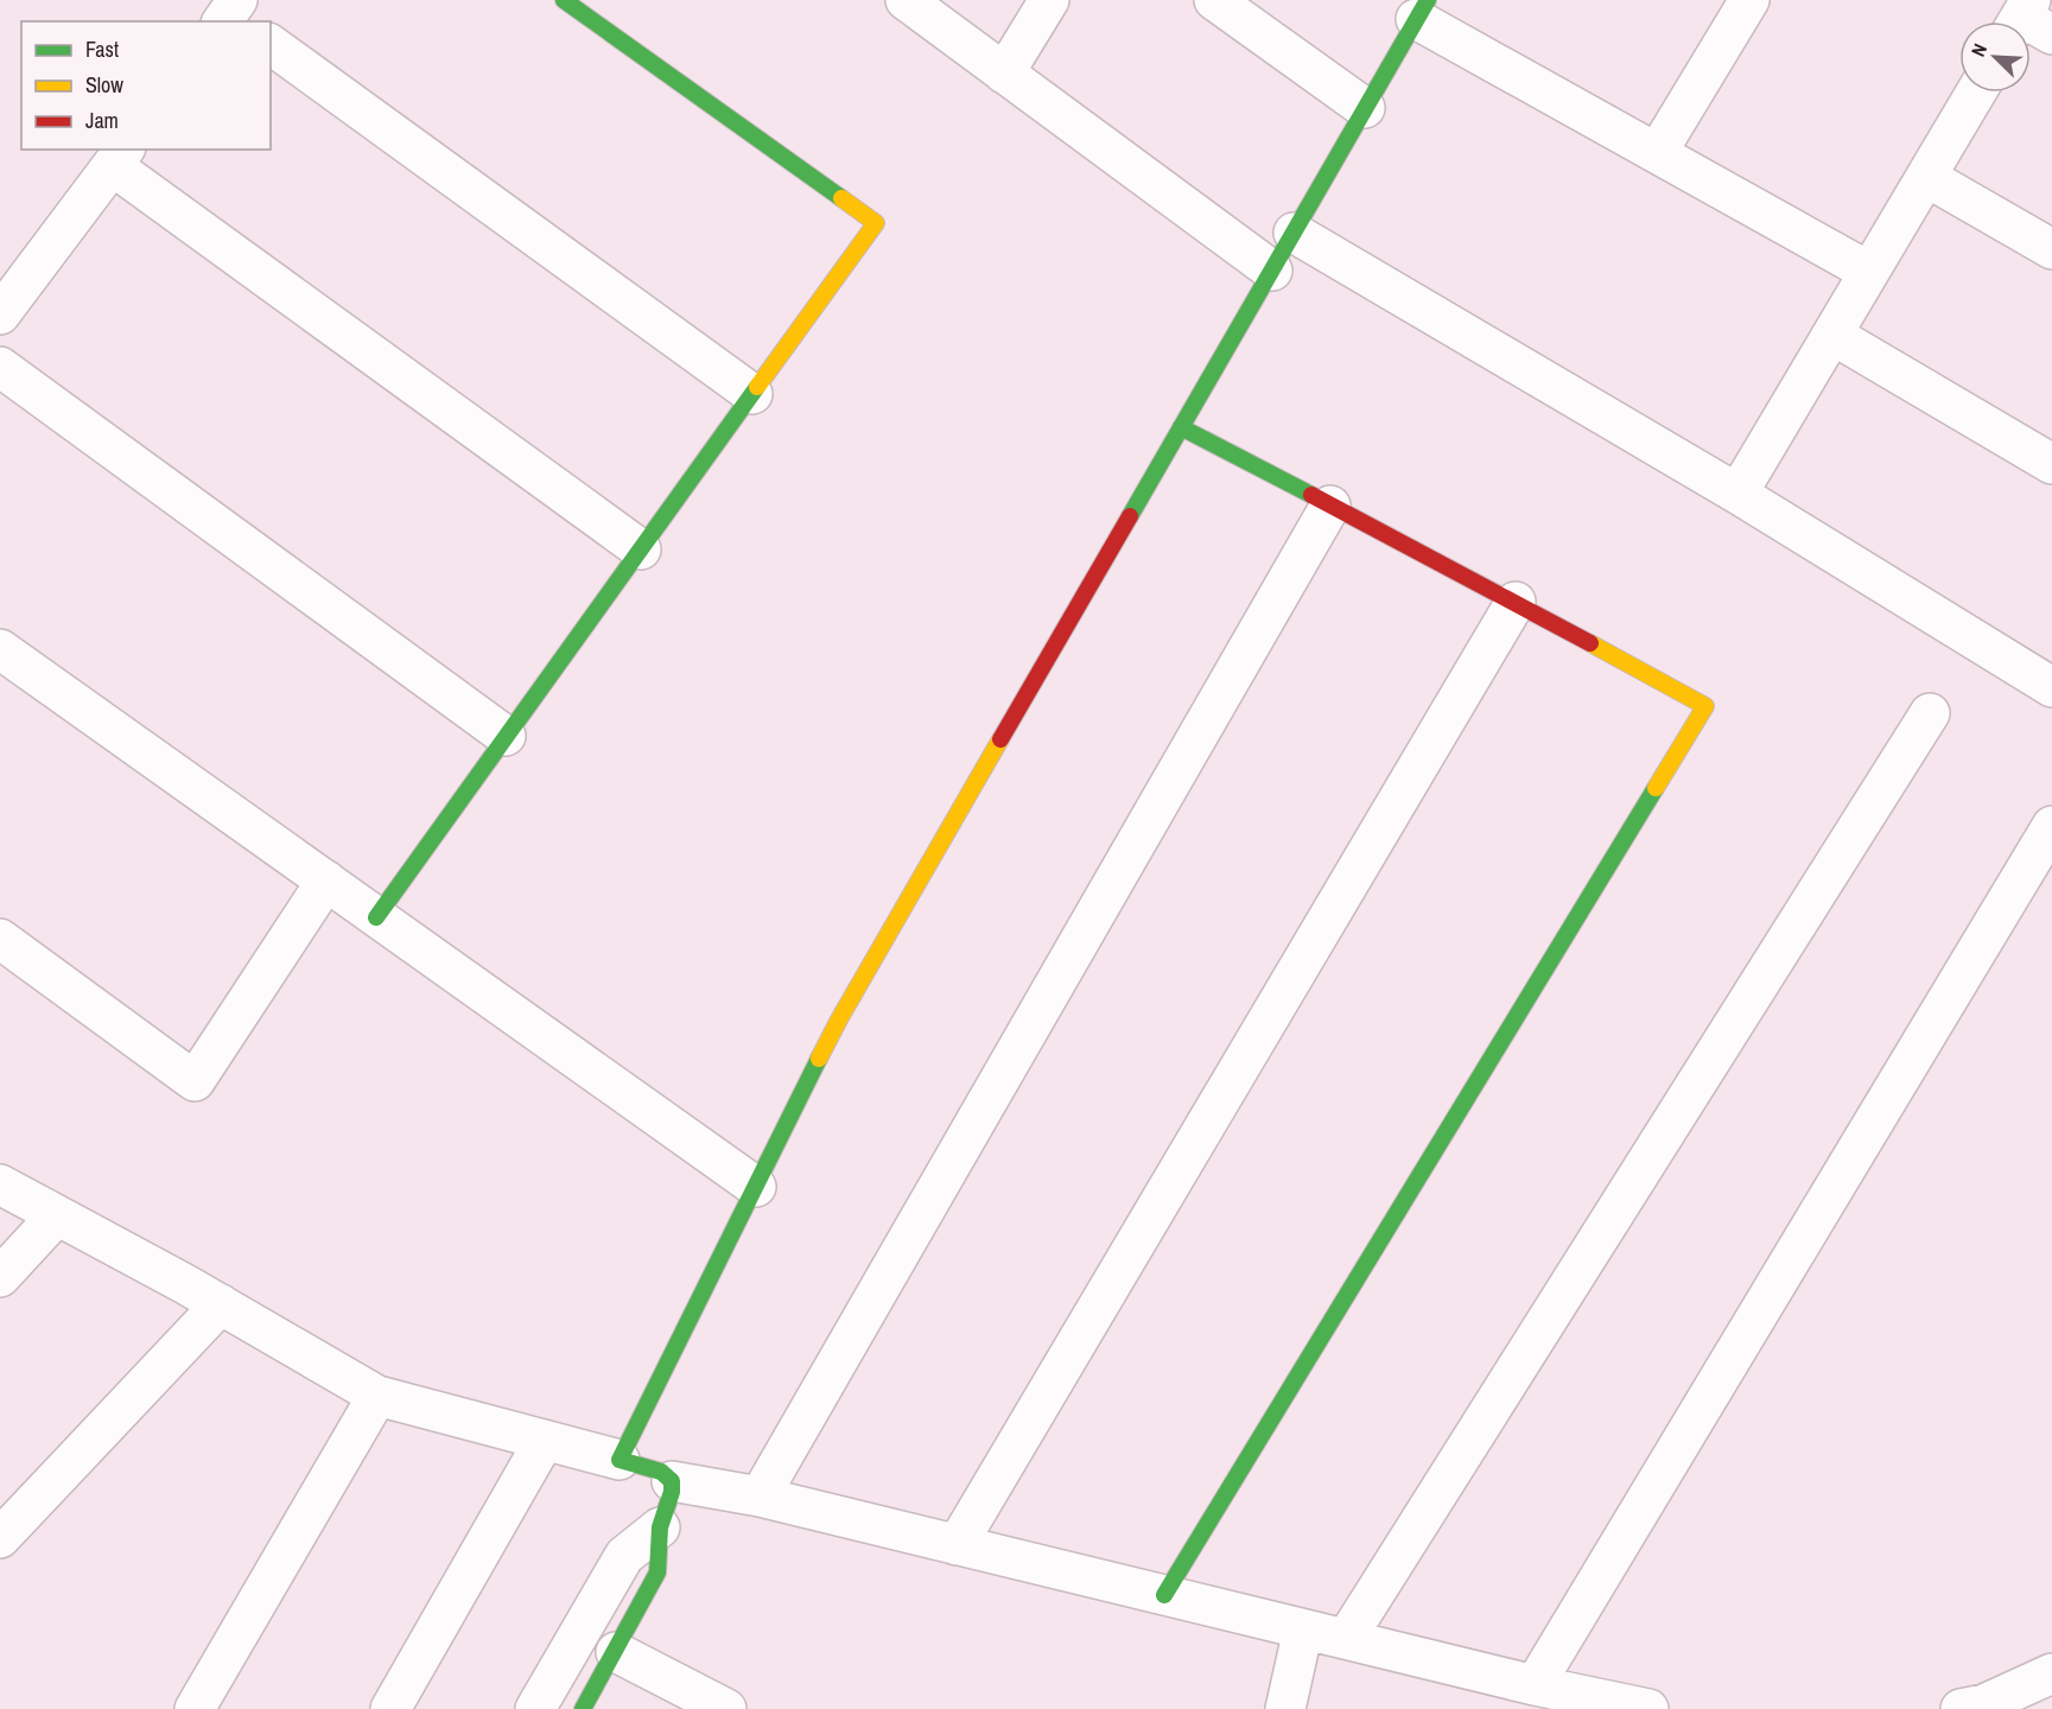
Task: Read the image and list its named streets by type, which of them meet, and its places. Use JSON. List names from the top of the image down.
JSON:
{
  "legend": ["Fast", "Slow", "Jam"],
  "north": "top left"
}
